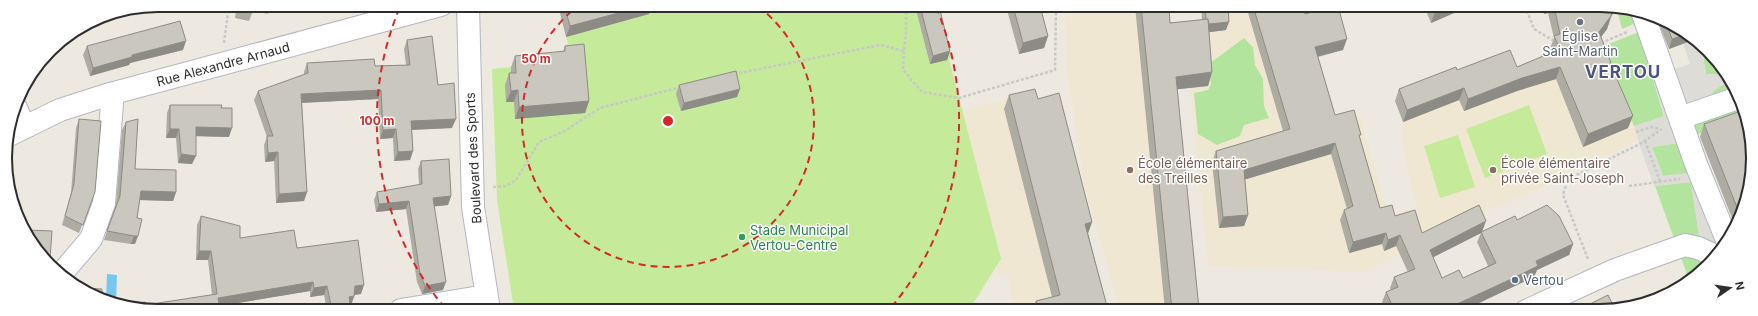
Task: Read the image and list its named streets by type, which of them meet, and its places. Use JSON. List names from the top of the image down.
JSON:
{
  "streets": {
    "street": ["Rue Alexandre Arnaud", "Boulevard des Sports"]
  },
  "districts": ["VERTOU"],
  "places": [
    "Église Saint-Martin",
    "École élémentaire des Treilles",
    "École élémentaire privée Saint-Joseph",
    "Stade Municipal Vertou-Centre",
    "Vertou"
  ],
  "north": "right",
  "rings": ["50 m", "100 m"]
}
